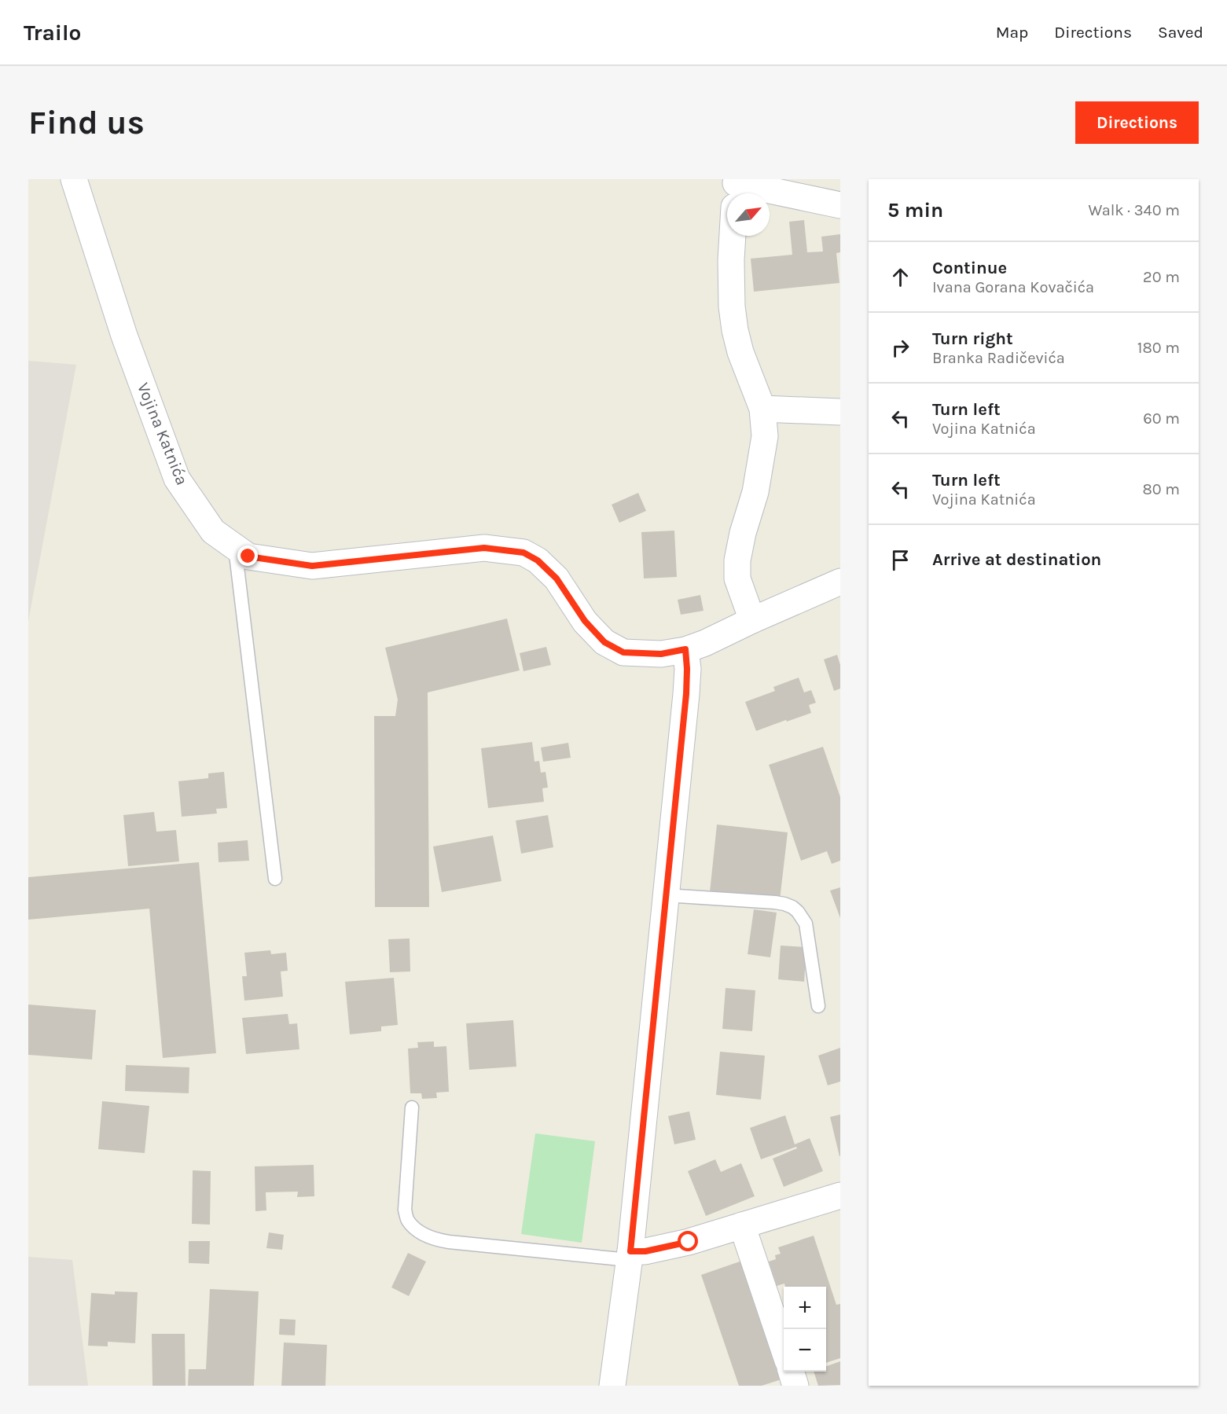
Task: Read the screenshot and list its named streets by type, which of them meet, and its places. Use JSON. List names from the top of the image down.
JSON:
{
  "streets": {
    "street": ["Vojina Katnića"]
  },
  "north": "top right",
  "page": {
    "header": "Trailo",
    "nav": ["Map", "Directions", "Saved"],
    "buttons": "Directions",
    "title": "Find us",
    "heading": ["5 min", "Walk · 340 m"],
    "list": [
      ["Continue", "Ivana Gorana Kovačića", "20 m"],
      ["Turn right", "Branka Radičevića", "180 m"],
      ["Turn left", "Vojina Katnića", "60 m"],
      ["Turn left", "Vojina Katnića", "80 m"],
      "Arrive at destination"
    ],
    "map_buttons": ["+", "−"]
  }
}
